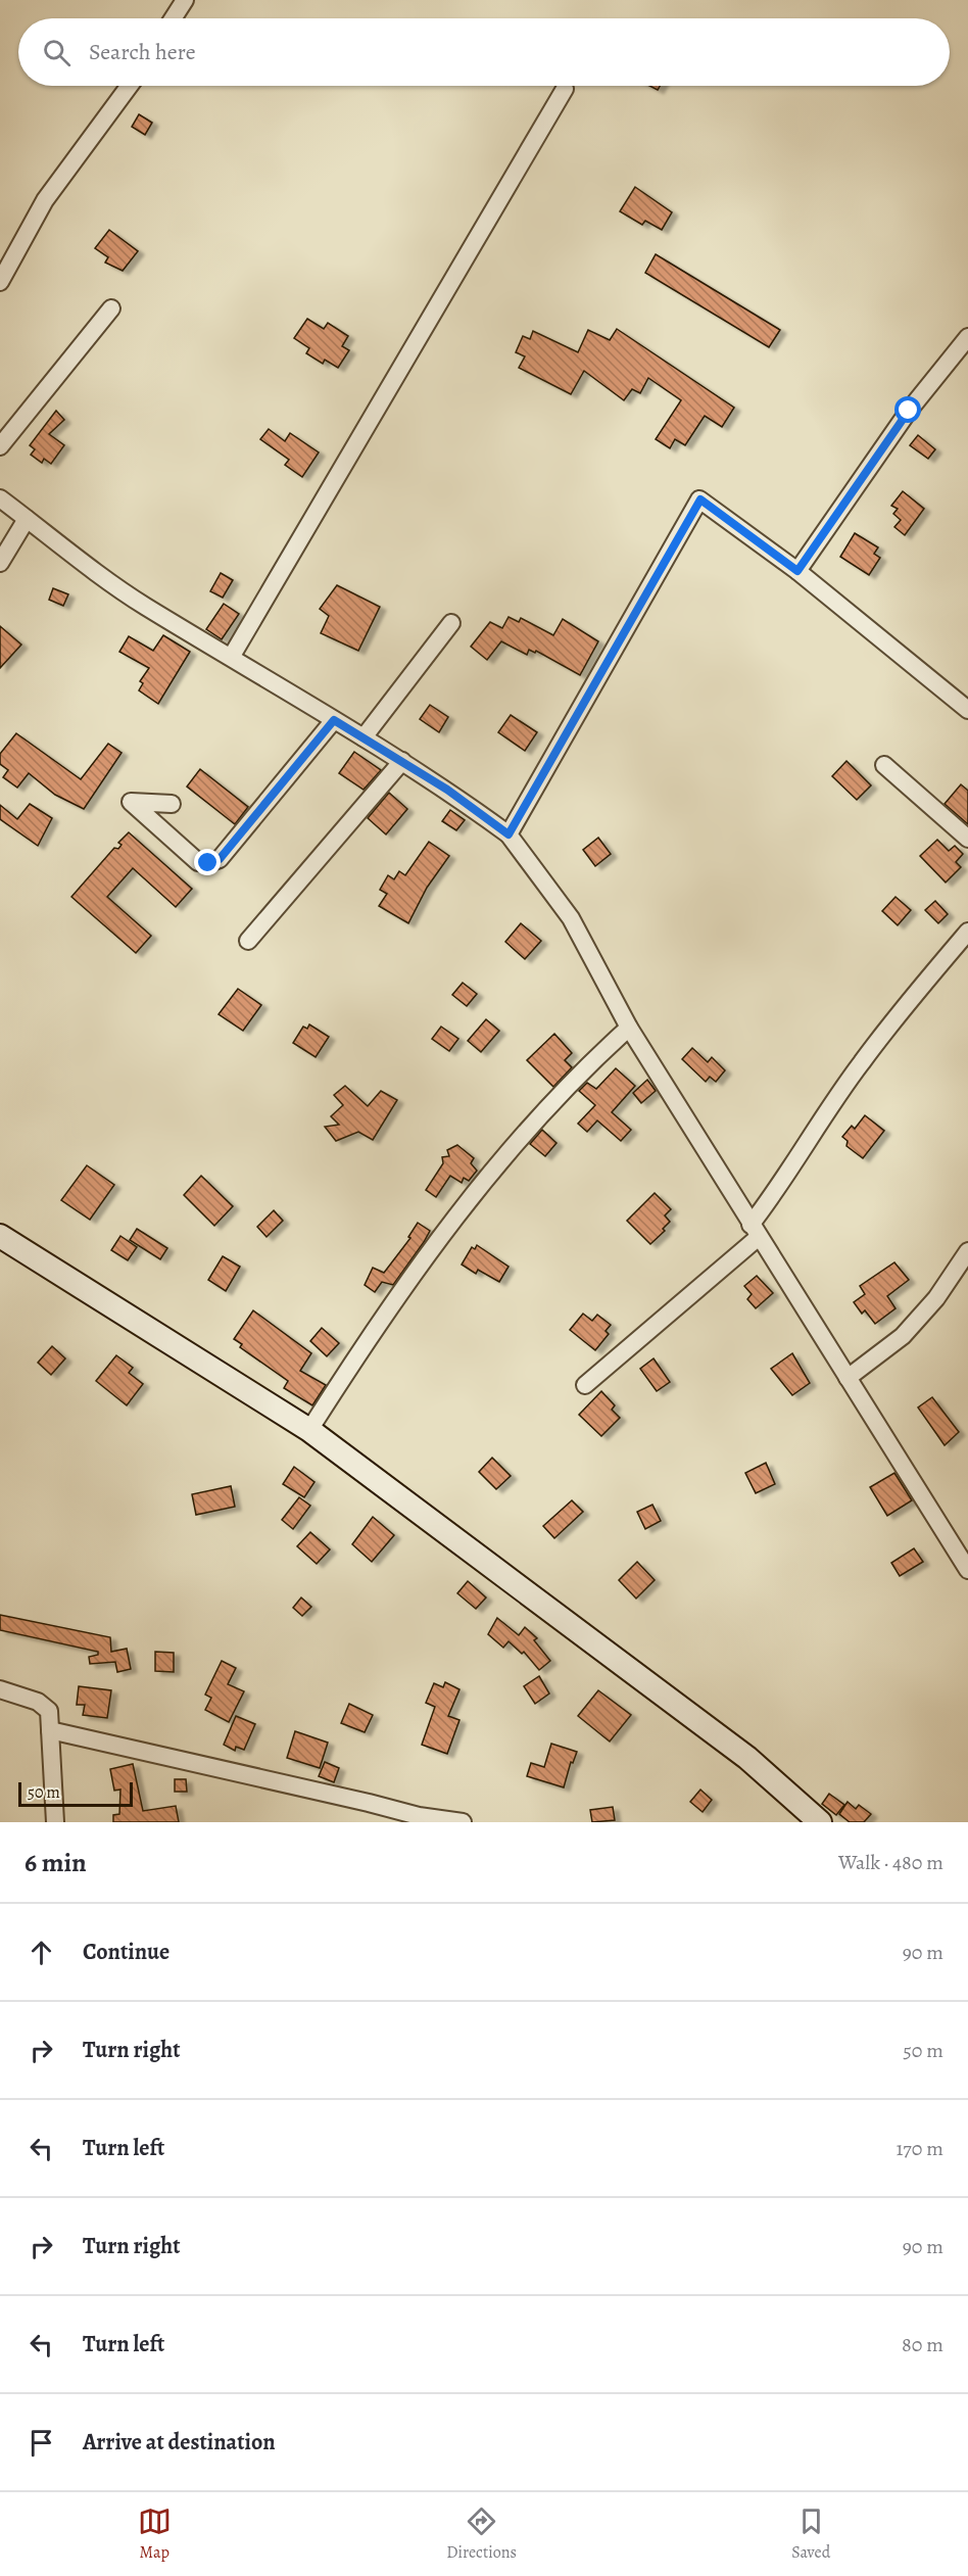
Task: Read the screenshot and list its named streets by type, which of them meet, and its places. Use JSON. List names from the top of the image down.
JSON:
{
  "scale_bar": "50 m",
  "page": {
    "search": "Search here",
    "scale": "50 m",
    "heading": ["6 min", "Walk · 480 m"],
    "list": [
      ["Continue", "90 m"],
      ["Turn right", "50 m"],
      ["Turn left", "170 m"],
      ["Turn right", "90 m"],
      ["Turn left", "80 m"],
      "Arrive at destination"
    ],
    "nav": ["Map", "Directions", "Saved"]
  }
}
